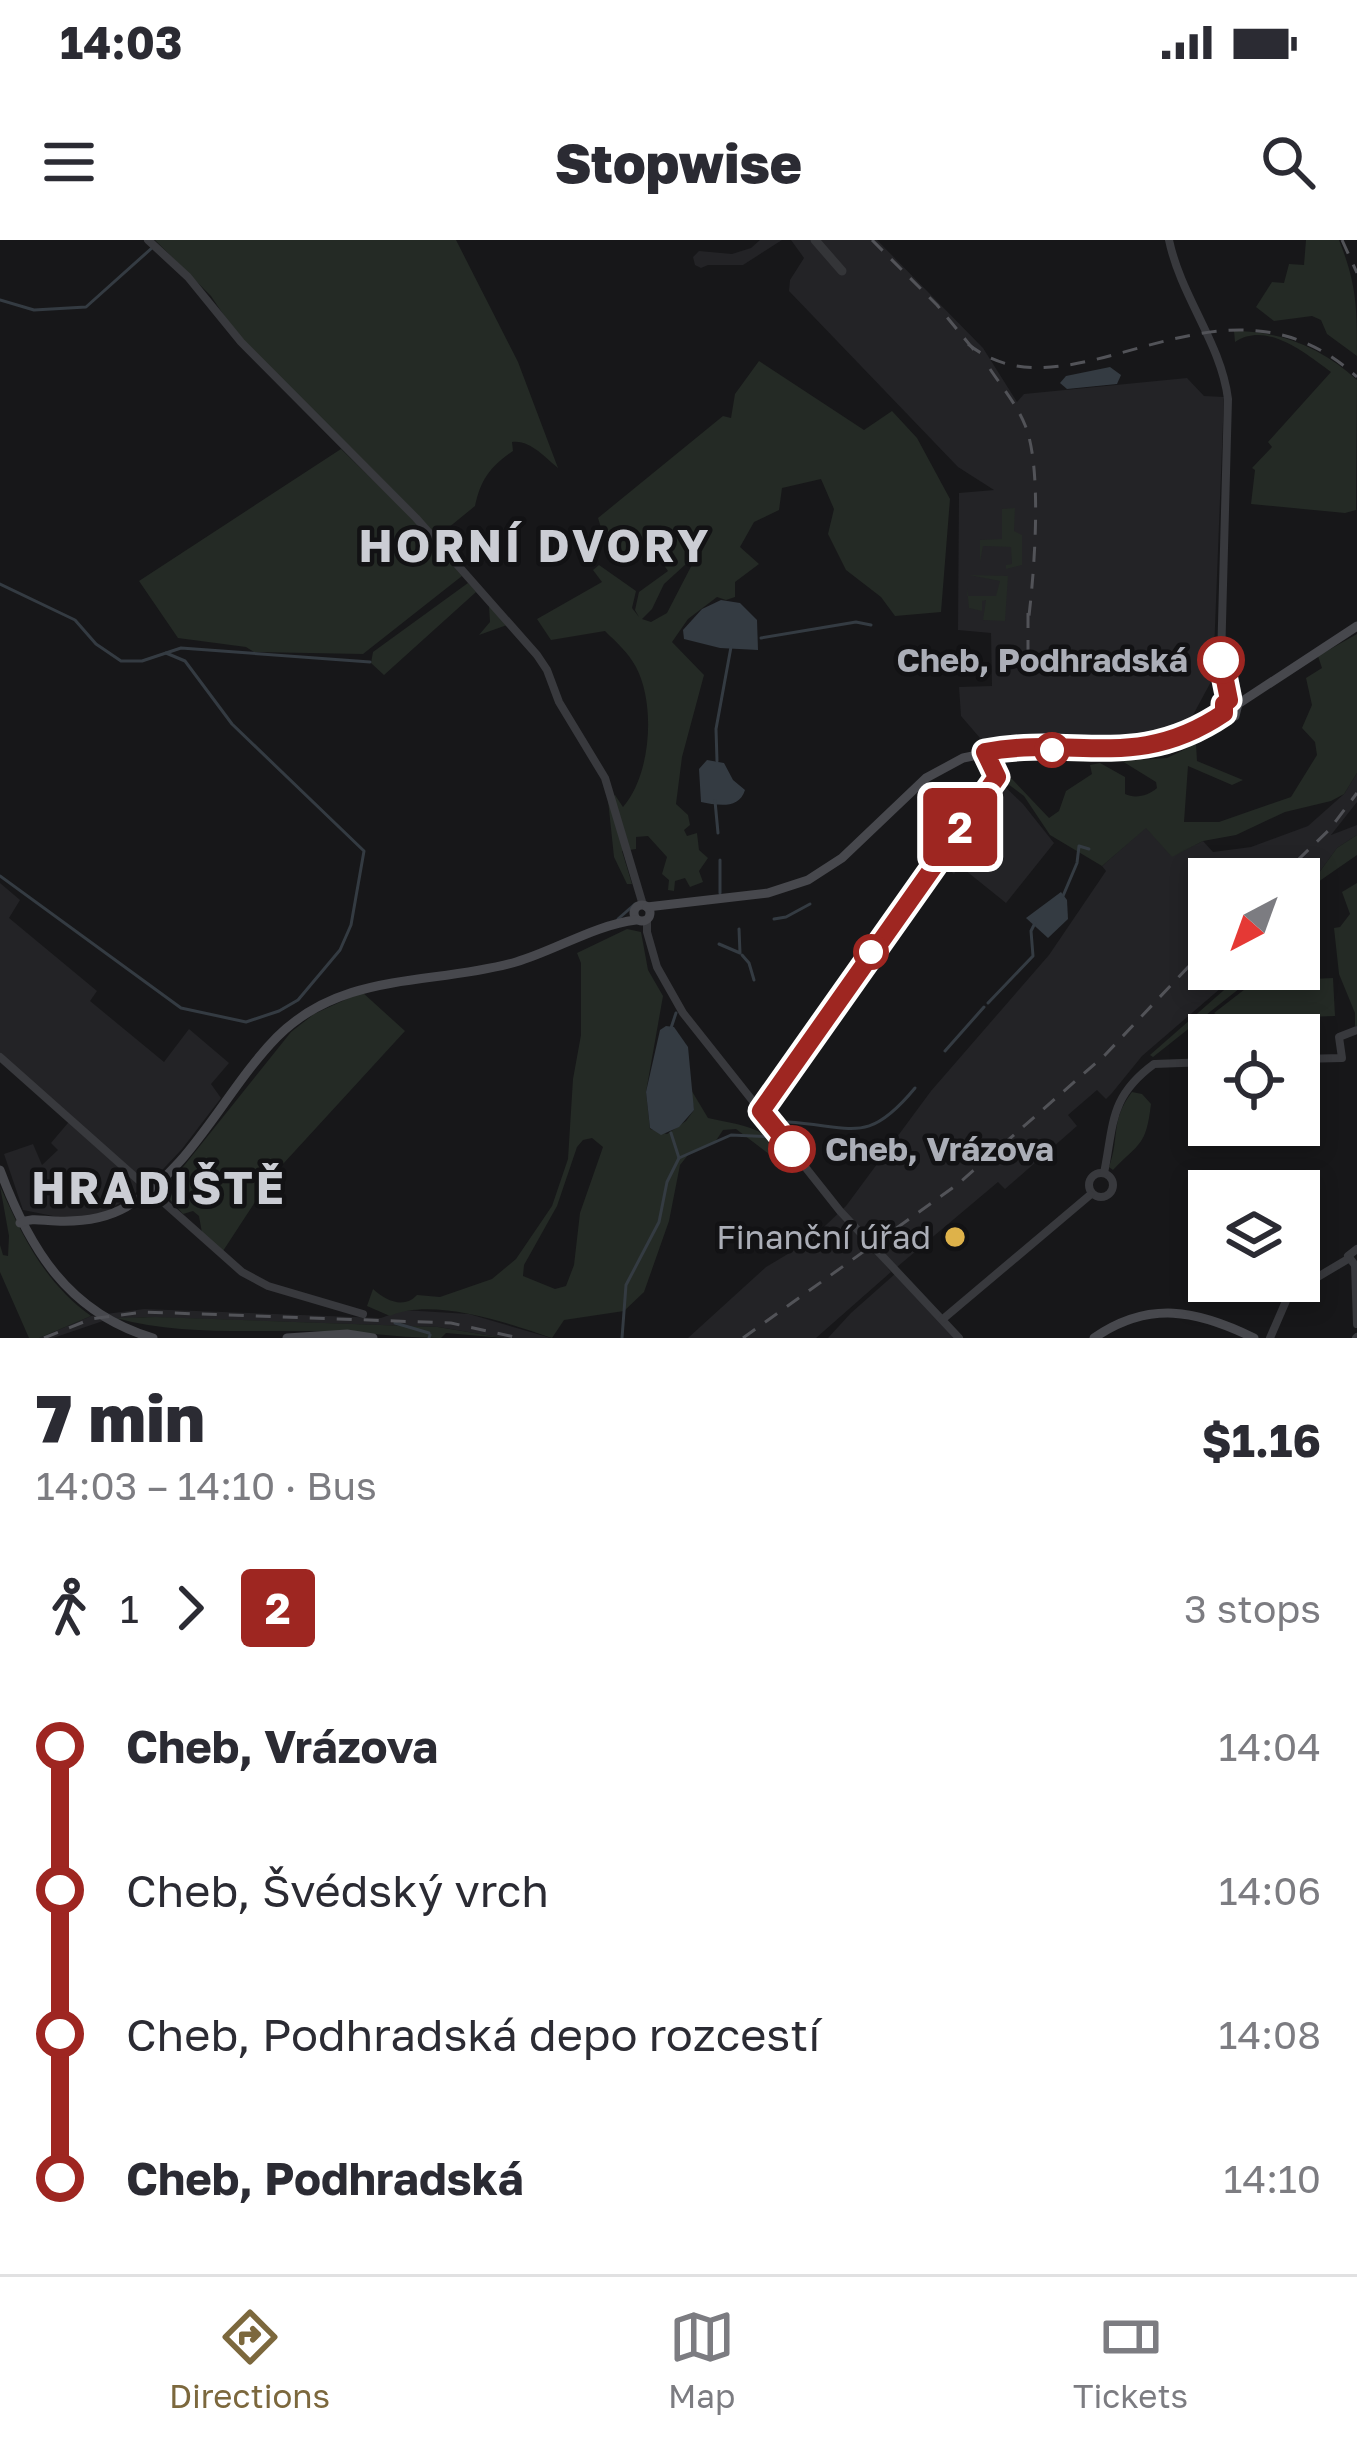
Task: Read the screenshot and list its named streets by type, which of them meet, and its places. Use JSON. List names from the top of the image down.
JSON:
{
  "districts": ["HORNÍ DVORY", "HRADIŠTĚ"],
  "places": ["Cheb, Podhradská", "Cheb, Vrázova", "Finanční úřad"],
  "lines": ["bus line 2"],
  "north": "bottom left",
  "page": {
    "status": "14:03",
    "header": "Stopwise",
    "on_map": "2",
    "heading": ["7 min", "14:03 – 14:10 · Bus", "$1.16"],
    "legs": ["1", "2", "3 stops"],
    "list": [
      {
        "name": "Cheb, Vrázova",
        "value": "14:04"
      },
      {
        "name": "Cheb, Švédský vrch",
        "value": "14:06"
      },
      {
        "name": "Cheb, Podhradská depo rozcestí",
        "value": "14:08"
      },
      {
        "name": "Cheb, Podhradská",
        "value": "14:10"
      }
    ],
    "tabs": ["Directions", "Map", "Tickets"]
  }
}
